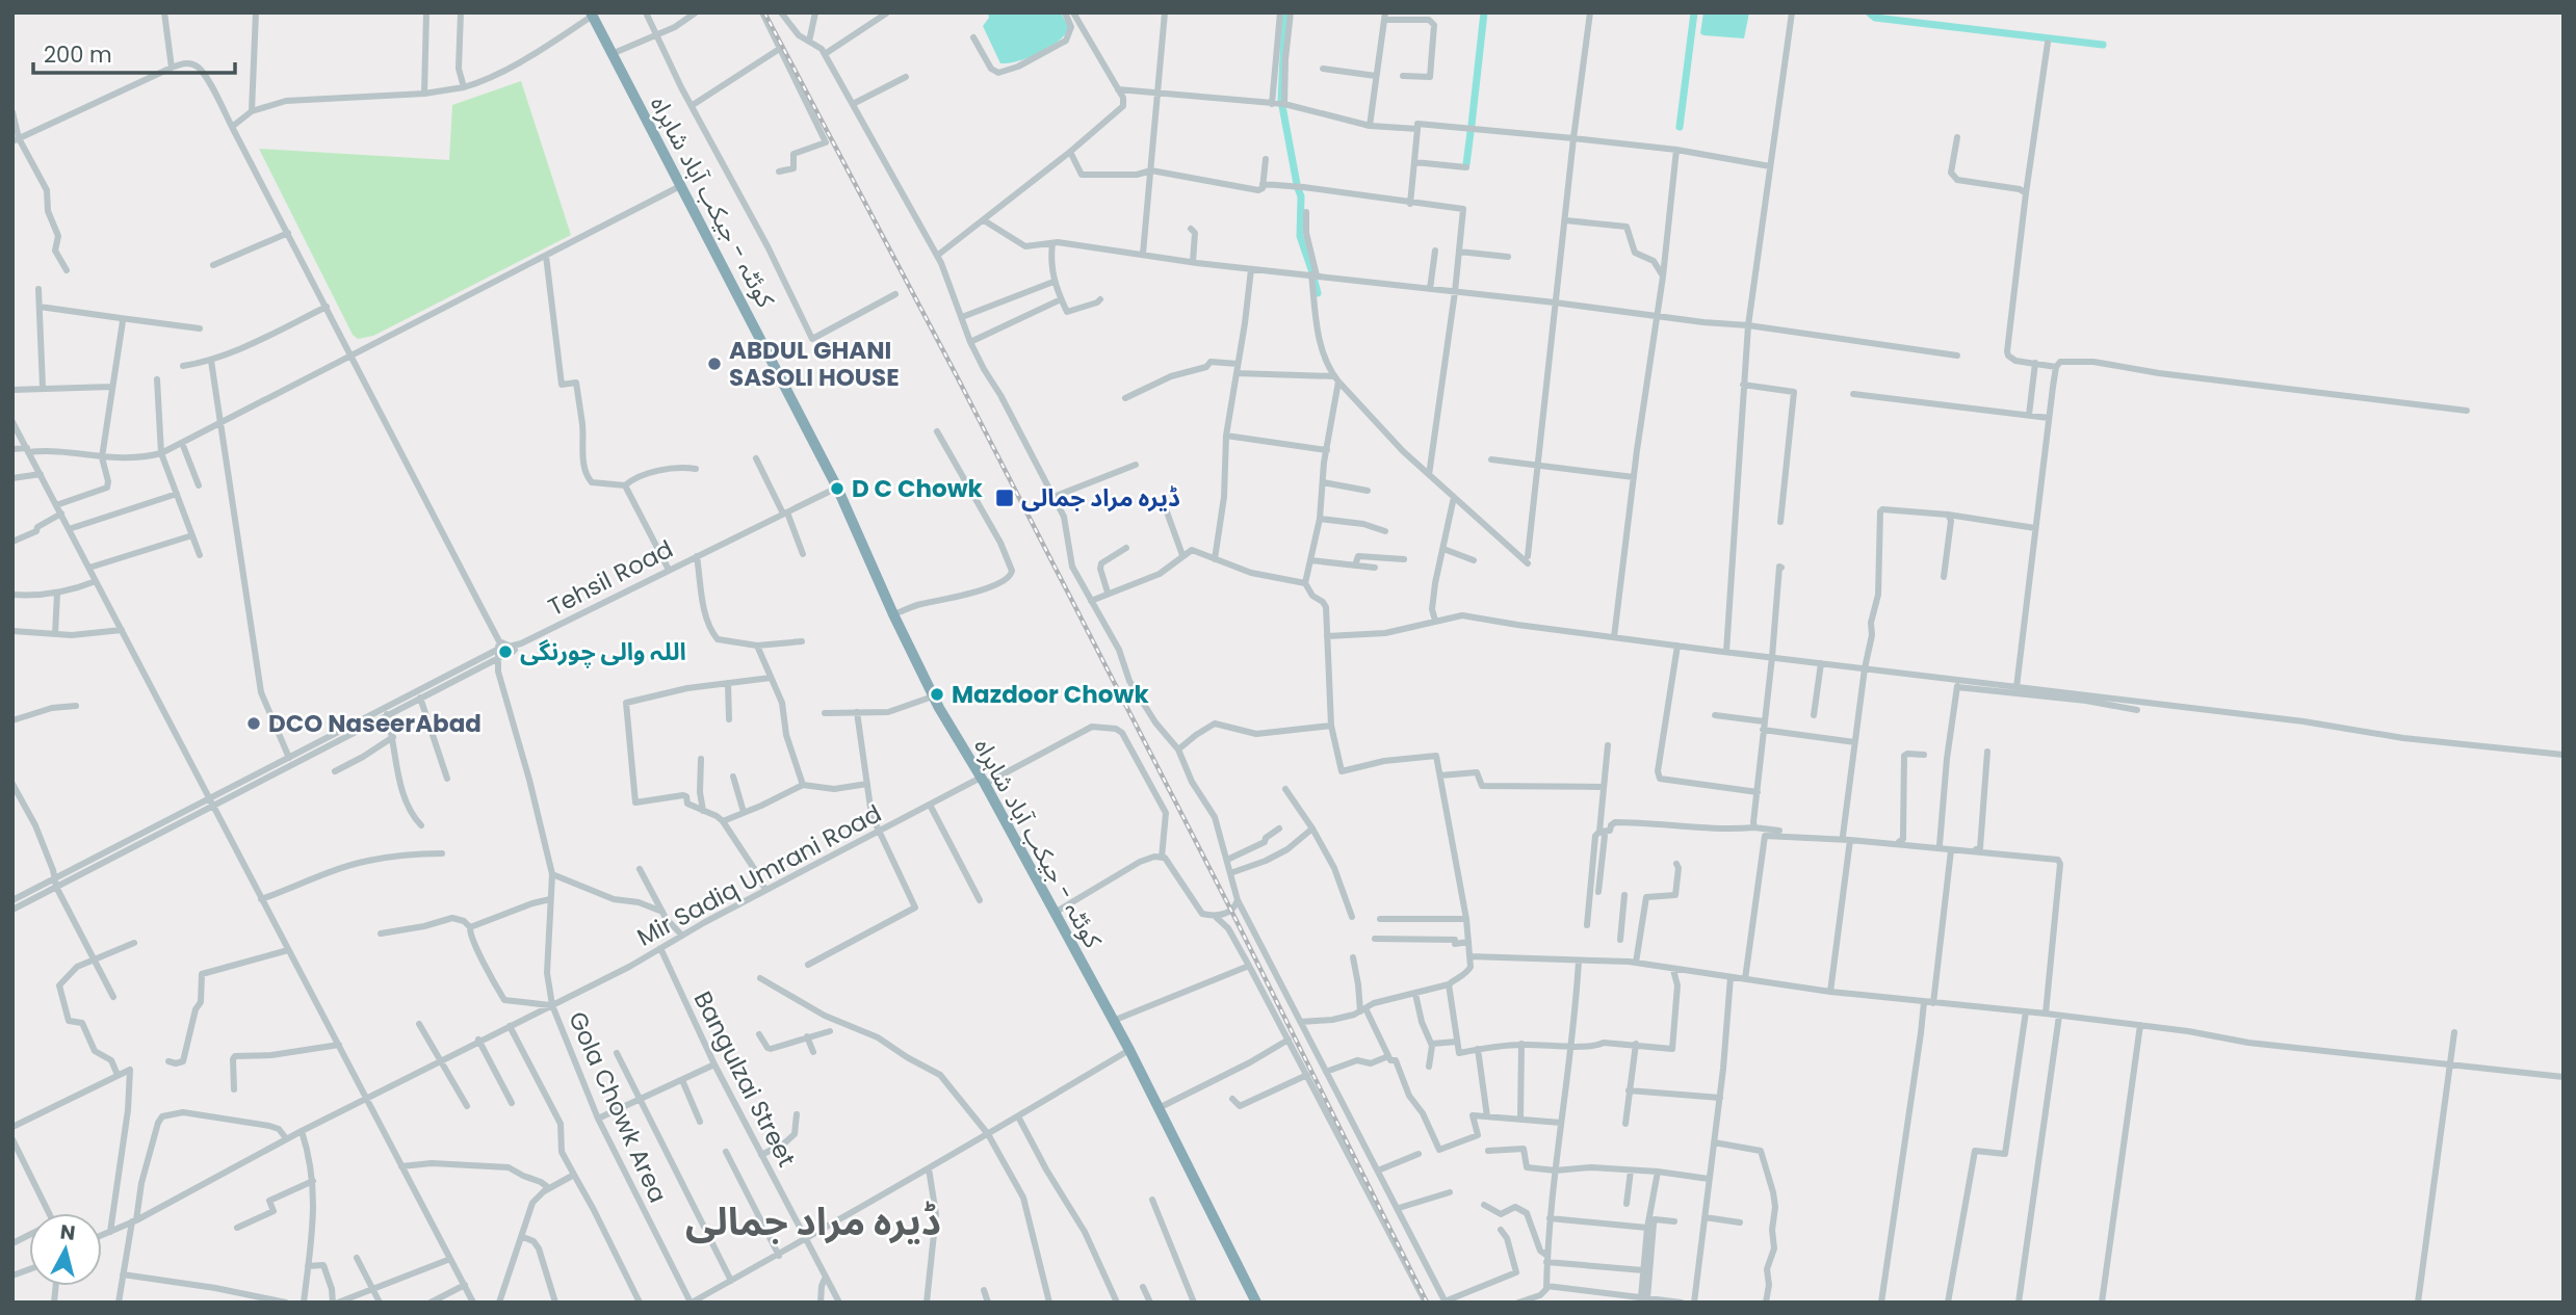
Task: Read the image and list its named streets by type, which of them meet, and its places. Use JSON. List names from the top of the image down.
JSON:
{
  "streets": {
    "highway": ["کوئٹہ - جیکب آباد شاہراہ"],
    "street": [
      "Tehsil Road",
      "Mir Sadiq Umrani Road",
      "Bangulzai Street",
      "Gola Chowk Area"
    ]
  },
  "crossings": [
    ["کوئٹہ - جیکب آباد شاہراہ", "Tehsil Road"],
    ["کوئٹہ - جیکب آباد شاہراہ", "Mir Sadiq Umrani Road"],
    ["Mir Sadiq Umrani Road", "Bangulzai Street"],
    ["Mir Sadiq Umrani Road", "Gola Chowk Area"]
  ],
  "districts": ["ڈیرہ مراد جمالی"],
  "places": {
    "other": [
      "ABDUL GHANI SASOLI HOUSE",
      "D C Chowk",
      "اللہ والی چورنگی",
      "Mazdoor Chowk",
      "DCO NaseerAbad"
    ],
    "transit": ["ڈیرہ مراد جمالی"]
  },
  "scale_bar": "200 m",
  "north": "top"
}
